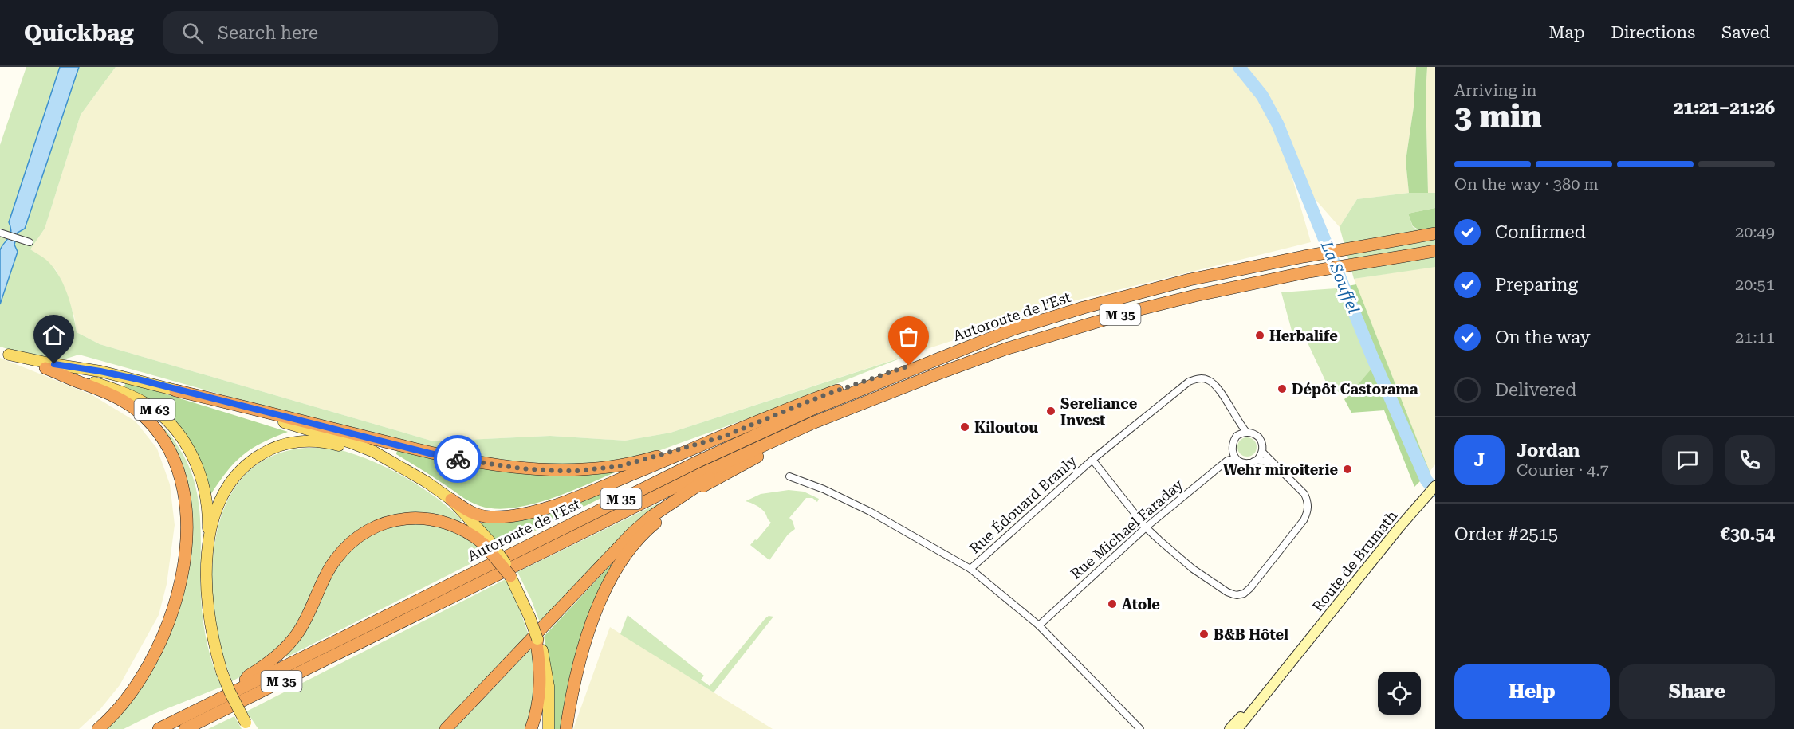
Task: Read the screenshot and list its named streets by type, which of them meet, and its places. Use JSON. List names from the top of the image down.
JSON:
{
  "streets": {
    "highway": ["M 35", "Autoroute de l’Est"],
    "main road": ["M 63", "Route de Brumath"],
    "street": ["Rue Édouard Branly", "Rue Michael Faraday"]
  },
  "water": ["La Souffel"],
  "places": [
    "Herbalife",
    "Dépôt Castorama",
    "Sereliance Invest",
    "Kiloutou",
    "Wehr miroiterie",
    "Atole",
    "B&B Hôtel"
  ],
  "page": {
    "header": "Quickbag",
    "search": "Search here",
    "nav": ["Map", "Directions", "Saved"],
    "heading": ["3 min", "Arriving in", "21:21–21:26"],
    "panel": [
      "Jordan",
      "Courier · 4.7",
      "Order #2515",
      "€30.54"
    ],
    "bar": "On the way · 380 m",
    "list": [
      ["Confirmed", "20:49"],
      ["Preparing", "20:51"],
      ["On the way", "21:11"],
      "Delivered"
    ],
    "round": "J",
    "buttons": ["Help", "Share"]
  }
}
